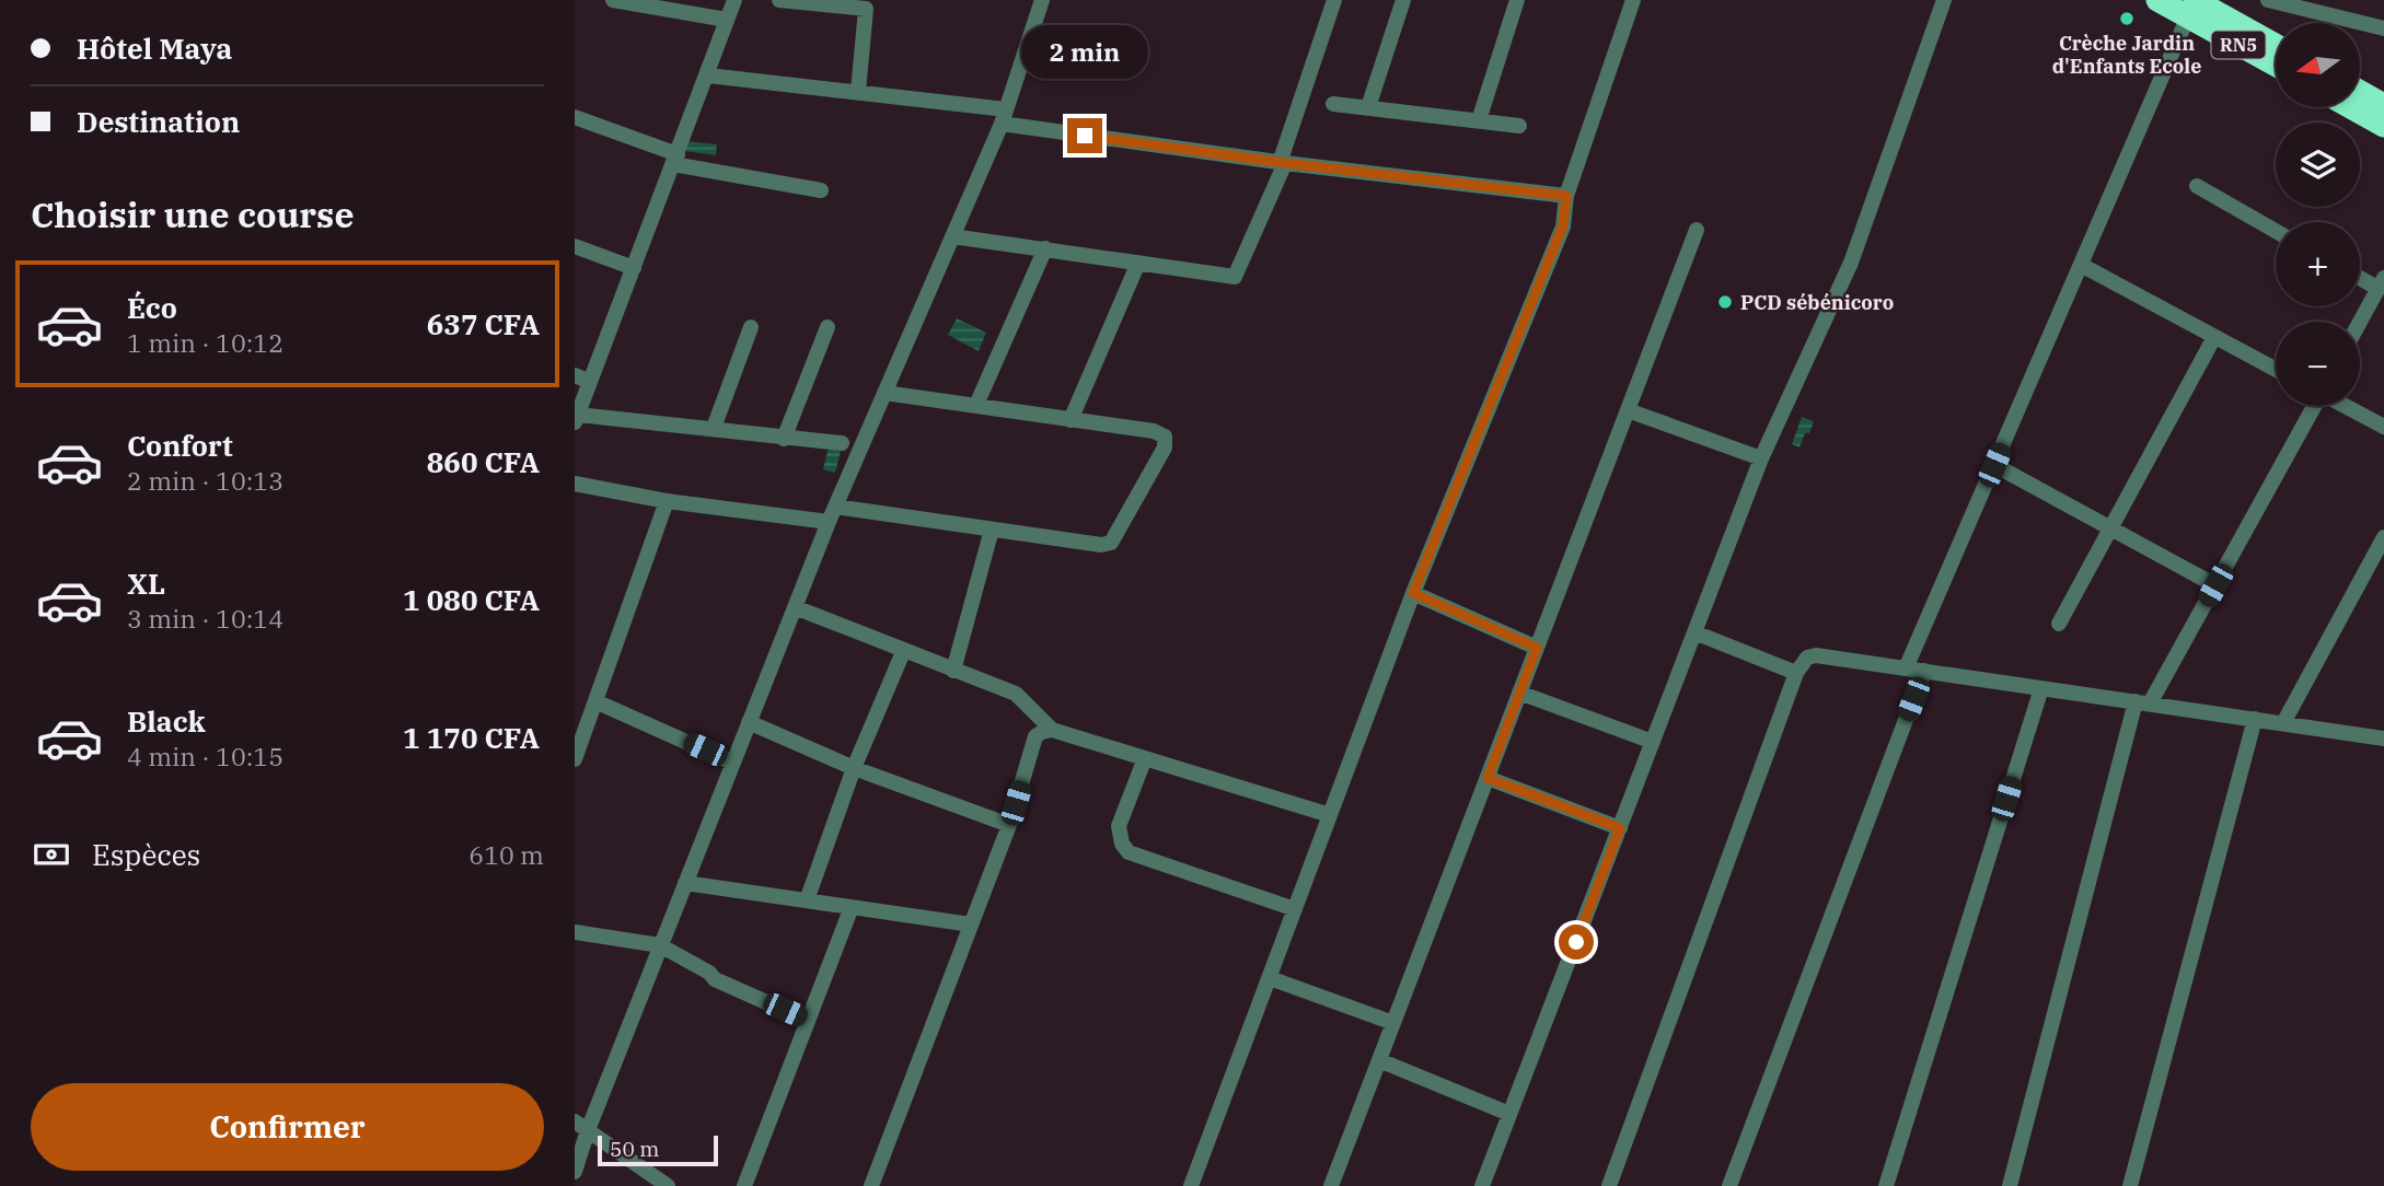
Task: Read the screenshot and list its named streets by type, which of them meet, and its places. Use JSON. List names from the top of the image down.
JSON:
{
  "streets": {
    "highway": ["RN5"]
  },
  "places": ["Crèche Jardin d'Enfants Ecole", "PCD sébénicoro"],
  "scale_bar": "50 m",
  "north": "left",
  "page": {
    "banner": ["Hôtel Maya", "Destination"],
    "map_buttons": ["+", "−"],
    "bubble": "2 min",
    "heading": "Choisir une course",
    "list": [
      {
        "name": "Éco",
        "note": "1 min · 10:12",
        "value": "637 CFA"
      },
      {
        "name": "Confort",
        "note": "2 min · 10:13",
        "value": "860 CFA"
      },
      {
        "name": "XL",
        "note": "3 min · 10:14",
        "value": "1 080 CFA"
      },
      {
        "name": "Black",
        "note": "4 min · 10:15",
        "value": "1 170 CFA"
      }
    ],
    "pay": ["Espèces", "610 m"],
    "buttons": "Confirmer",
    "scale": "50 m"
  }
}
